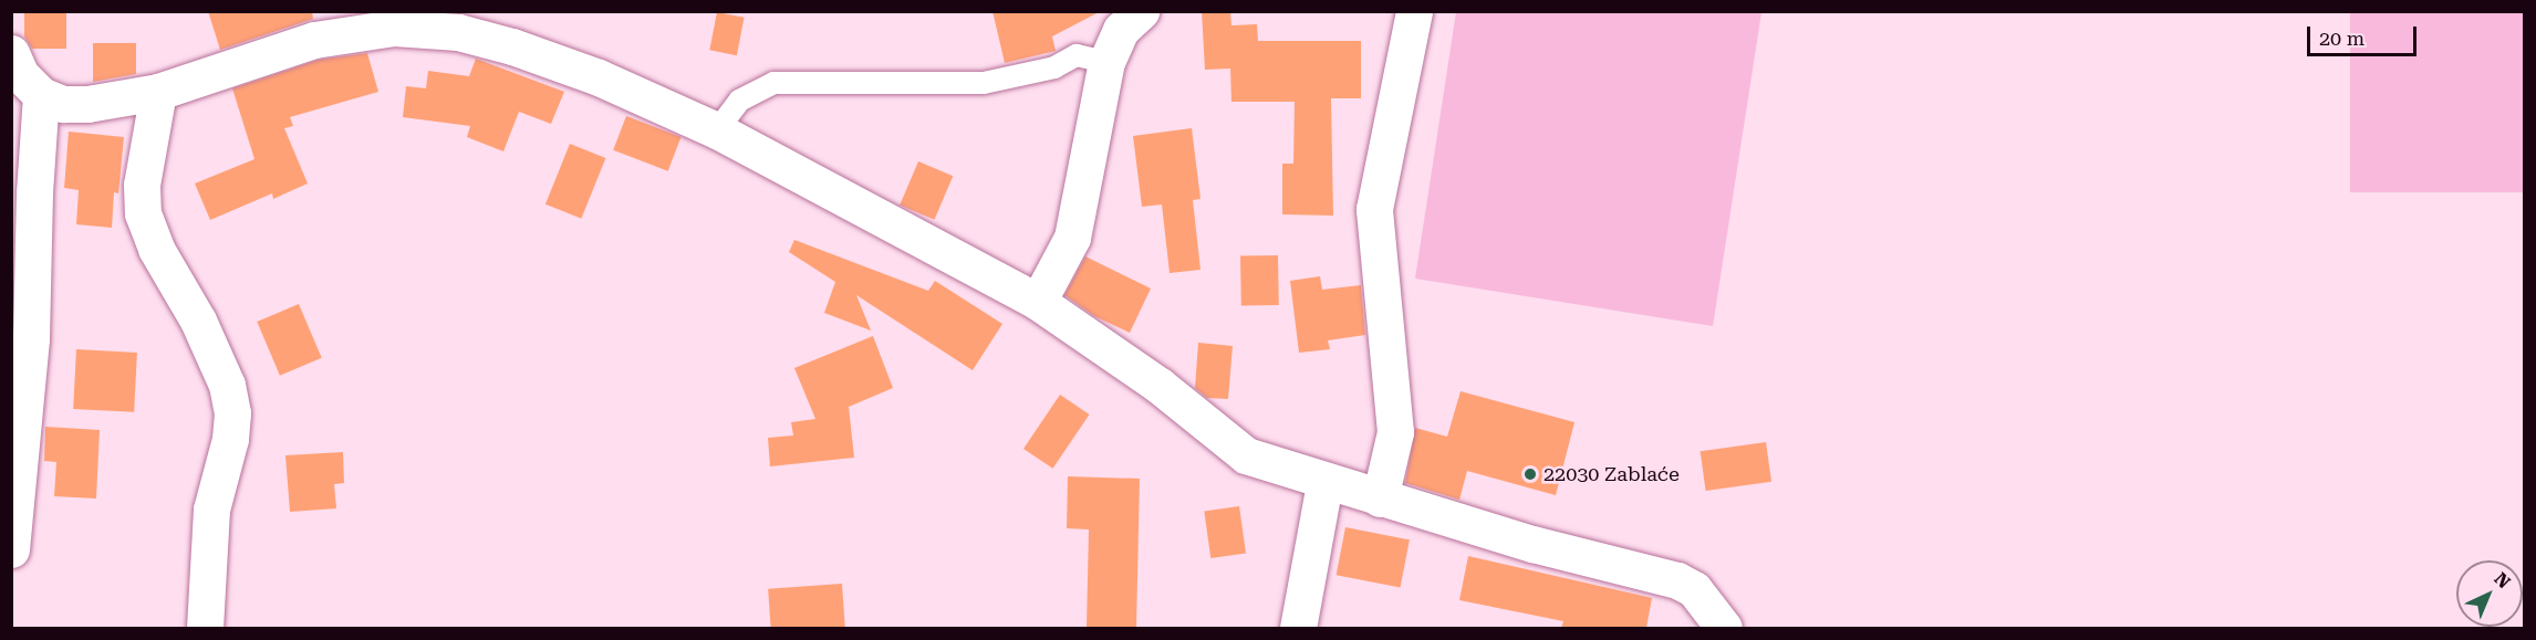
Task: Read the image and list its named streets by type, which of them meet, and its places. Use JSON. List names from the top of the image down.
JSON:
{
  "places": ["22030 Zablaće"],
  "scale_bar": "20 m",
  "north": "top right"
}
